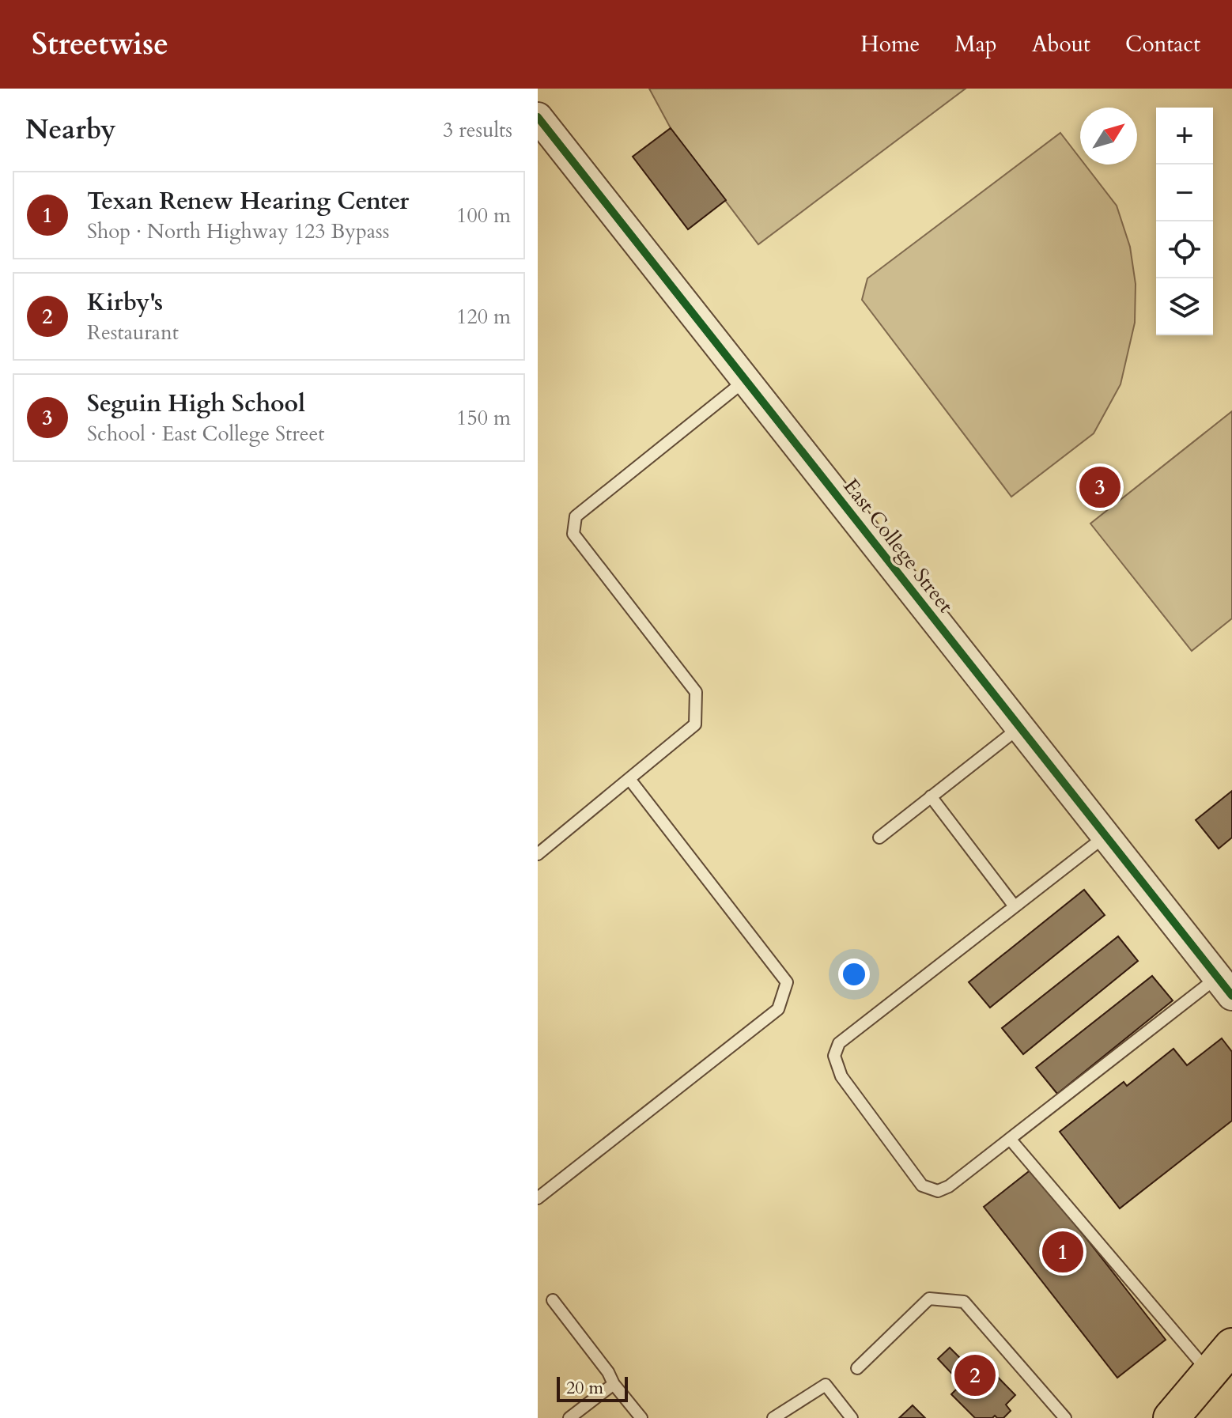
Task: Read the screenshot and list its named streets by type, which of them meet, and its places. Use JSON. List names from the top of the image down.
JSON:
{
  "streets": {
    "street": ["East College Street"]
  },
  "scale_bar": "20 m",
  "north": "top right",
  "page": {
    "header": "Streetwise",
    "nav": [
      "Home",
      "Map",
      "About",
      "Contact"
    ],
    "heading": ["Nearby", "3 results"],
    "map_buttons": ["+", "−"],
    "list": [
      {
        "mark": "1",
        "name": "Texan Renew Hearing Center",
        "note": "Shop · North Highway 123 Bypass",
        "value": "100 m"
      },
      {
        "mark": "2",
        "name": "Kirby's",
        "note": "Restaurant",
        "value": "120 m"
      },
      {
        "mark": "3",
        "name": "Seguin High School",
        "note": "School · East College Street",
        "value": "150 m"
      }
    ],
    "pins": ["3", "1", "2"],
    "scale": "20 m"
  }
}
